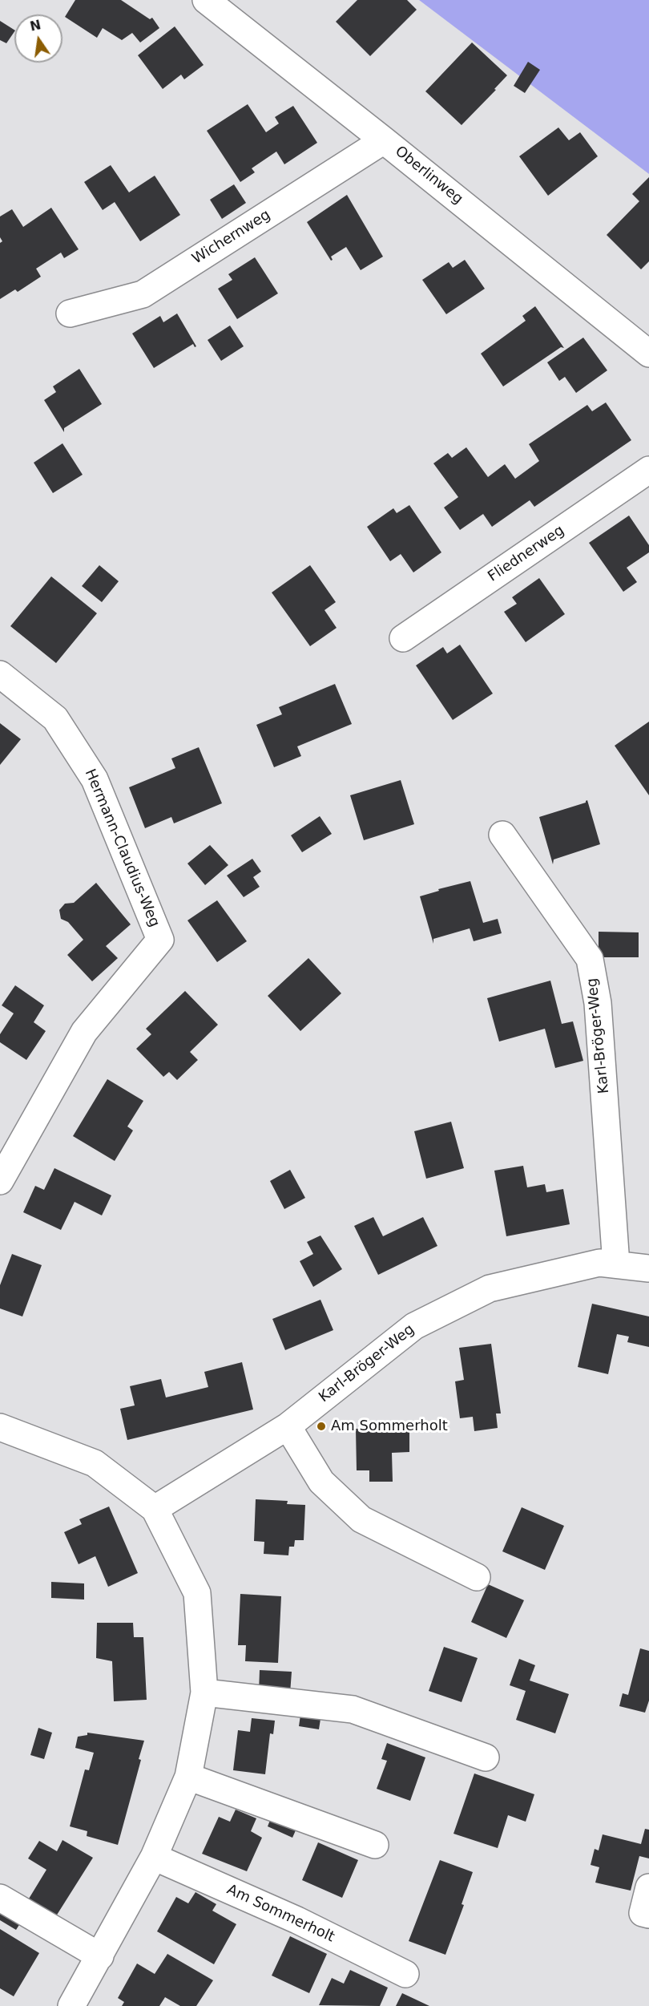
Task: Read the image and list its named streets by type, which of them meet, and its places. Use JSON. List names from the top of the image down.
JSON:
{
  "streets": {
    "street": [
      "Oberlinweg",
      "Wichernweg",
      "Fliednerweg",
      "Hermann-Claudius-Weg",
      "Karl-Bröger-Weg",
      "Am Sommerholt"
    ]
  },
  "crossings": [
    ["Oberlinweg", "Wichernweg"]
  ],
  "places": ["Am Sommerholt"],
  "north": "top"
}
